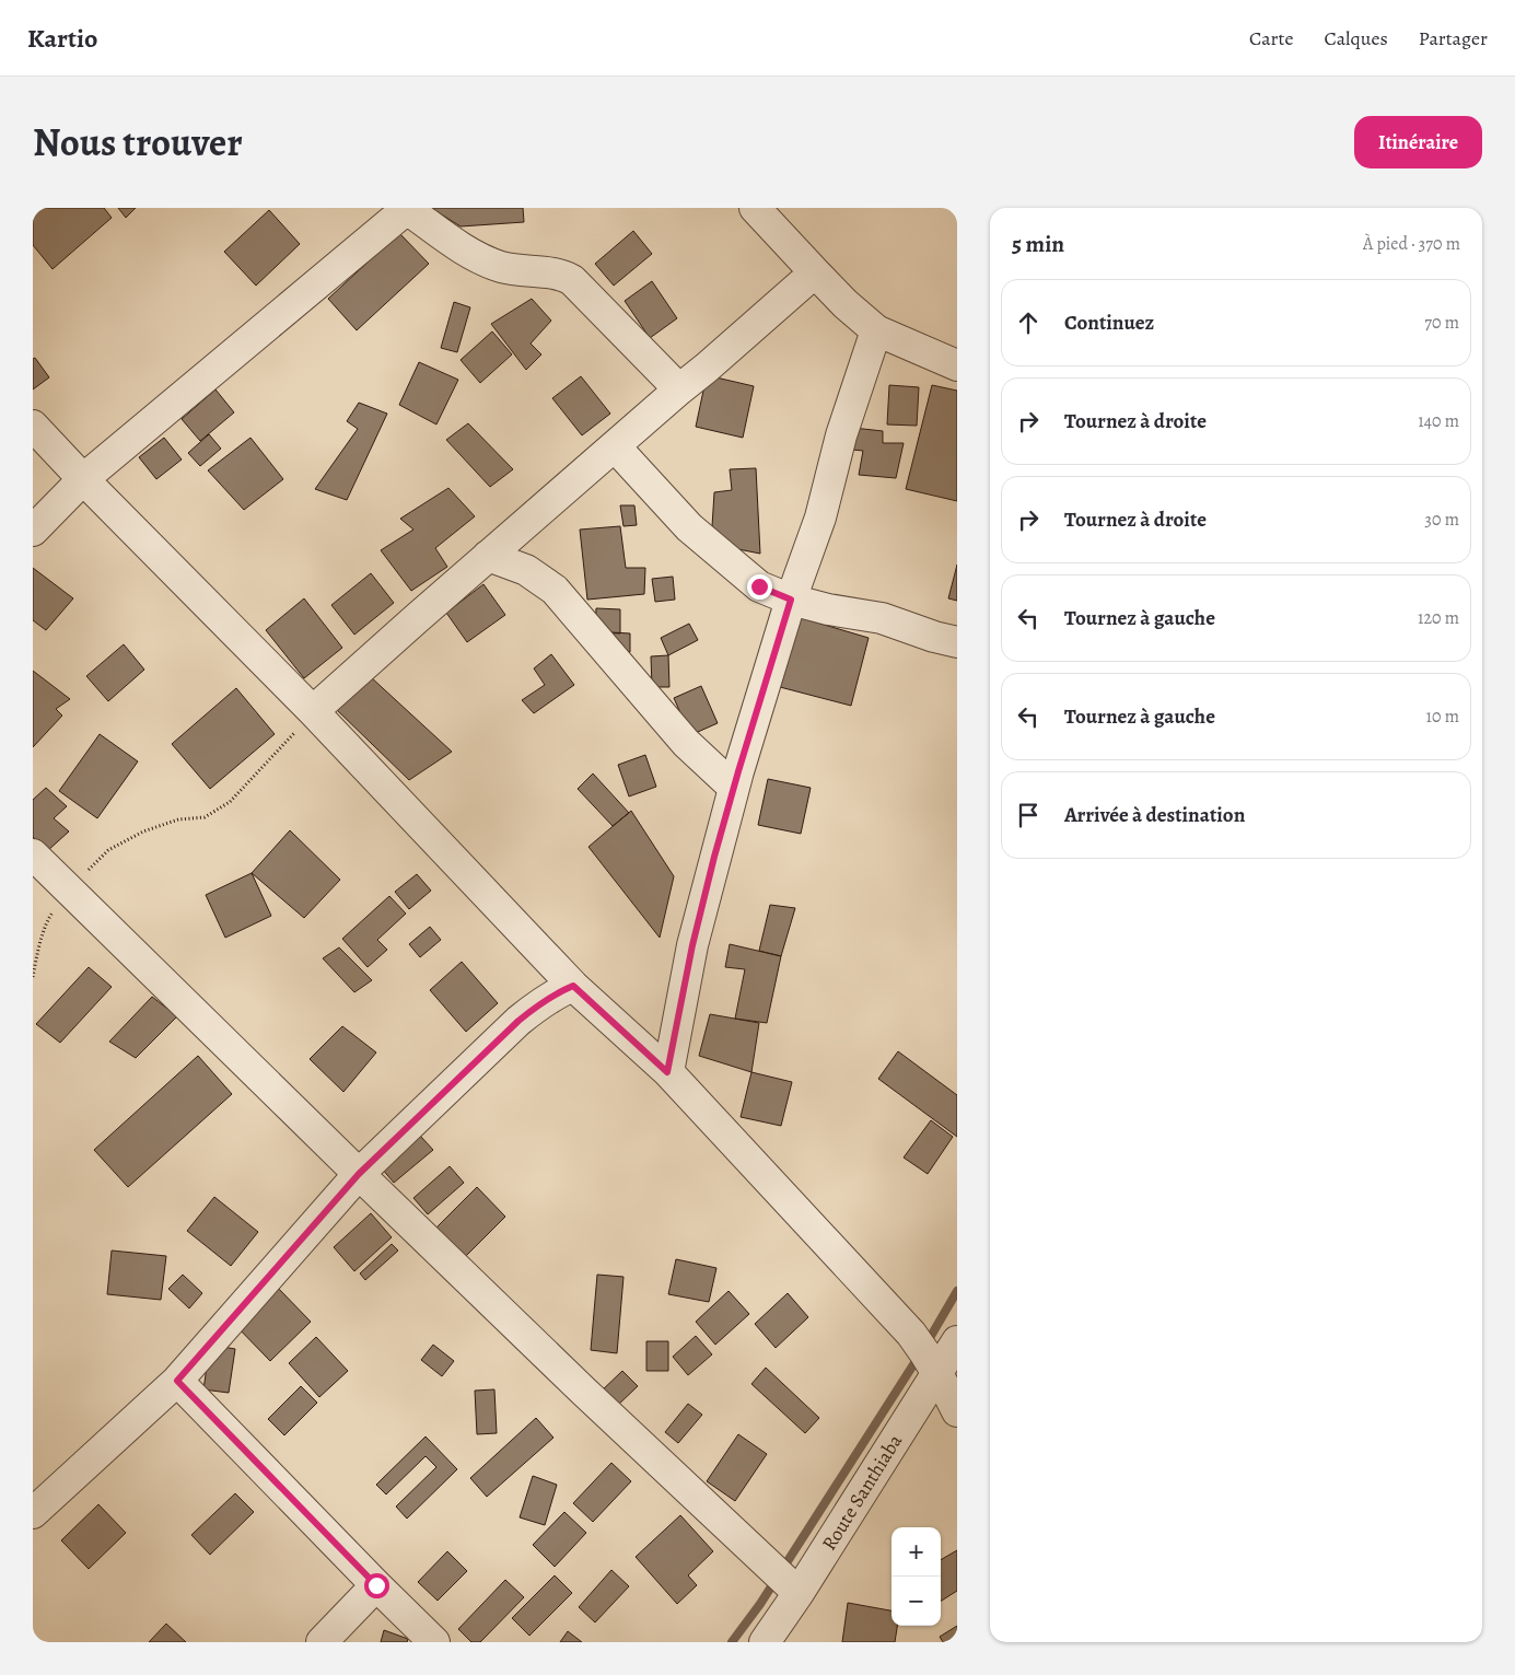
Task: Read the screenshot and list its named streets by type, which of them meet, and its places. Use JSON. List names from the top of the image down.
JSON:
{
  "streets": {
    "street": ["Route Santhiaba"]
  },
  "page": {
    "header": "Kartio",
    "nav": ["Carte", "Calques", "Partager"],
    "title": "Nous trouver",
    "buttons": "Itinéraire",
    "heading": ["5 min", "À pied · 370 m"],
    "list": [
      ["Continuez", "70 m"],
      ["Tournez à droite", "140 m"],
      ["Tournez à droite", "30 m"],
      ["Tournez à gauche", "120 m"],
      ["Tournez à gauche", "10 m"],
      "Arrivée à destination"
    ],
    "map_buttons": ["+", "−"]
  }
}
